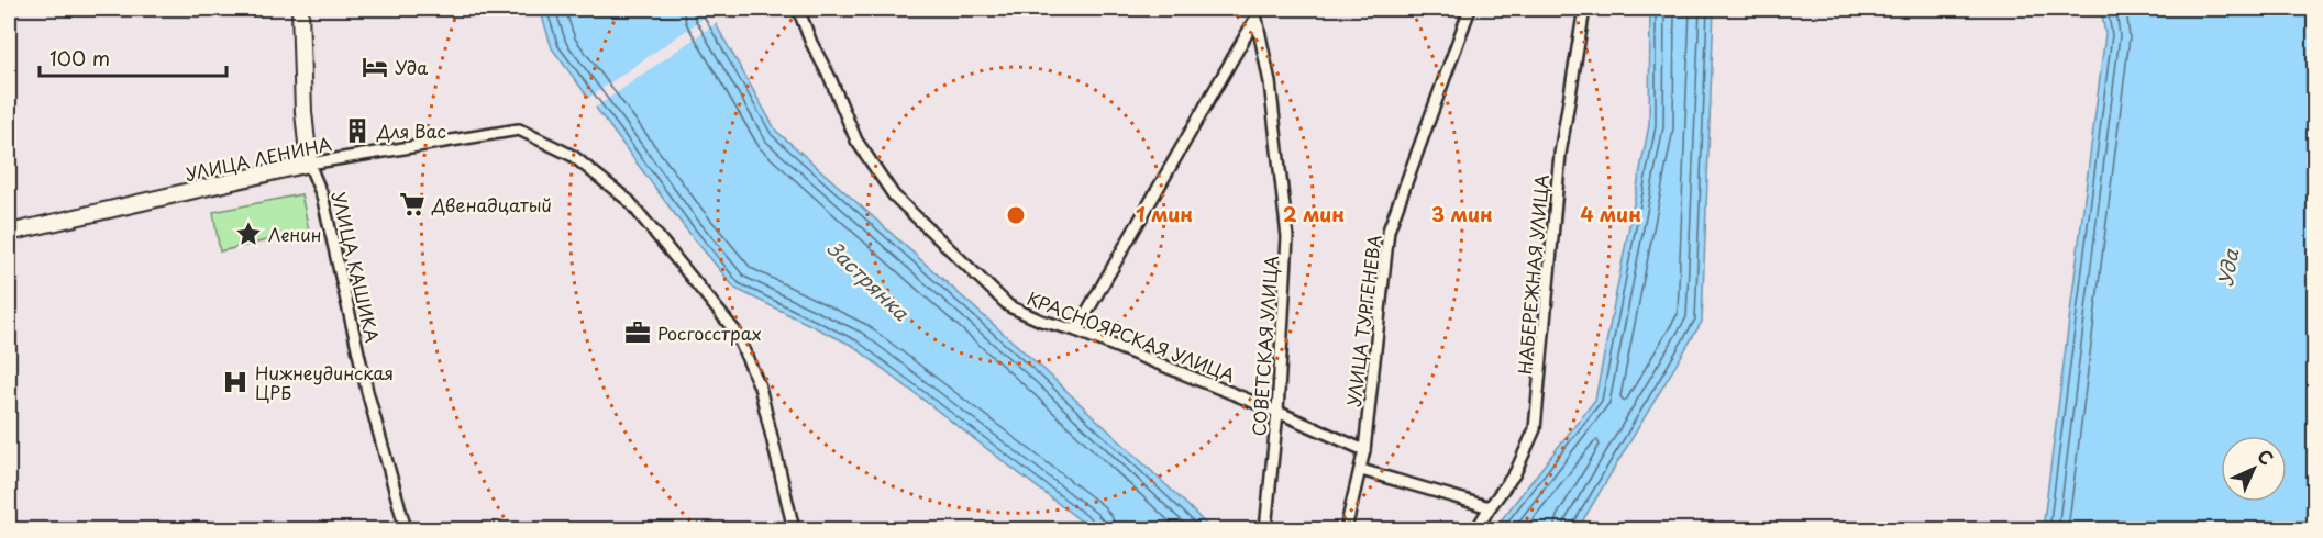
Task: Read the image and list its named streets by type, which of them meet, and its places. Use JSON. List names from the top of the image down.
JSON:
{
  "streets": {
    "street": [
      "УЛИЦА ЛЕНИНА",
      "УЛИЦА КАШИКА",
      "НАБЕРЕЖНАЯ УЛИЦА",
      "УЛИЦА ТУРГЕНЕВА",
      "КРАСНОЯРСКАЯ УЛИЦА",
      "СОВЕТСКАЯ УЛИЦА"
    ]
  },
  "crossings": [
    ["УЛИЦА ЛЕНИНА", "УЛИЦА КАШИКА"],
    ["УЛИЦА ТУРГЕНЕВА", "КРАСНОЯРСКАЯ УЛИЦА"],
    ["КРАСНОЯРСКАЯ УЛИЦА", "СОВЕТСКАЯ УЛИЦА"]
  ],
  "water": ["Уда", "Застрянка"],
  "places": {
    "hotel": ["Уда"],
    "building": ["Для Вас"],
    "supermarket": ["Двенадцатый"],
    "place": ["Ленин"],
    "office": ["Росгосстрах"],
    "hospital": ["Нижнеудинская ЦРБ"]
  },
  "scale_bar": "100 m",
  "north": "top right",
  "rings": [
    "1 мин",
    "2 мин",
    "3 мин",
    "4 мин"
  ]
}
